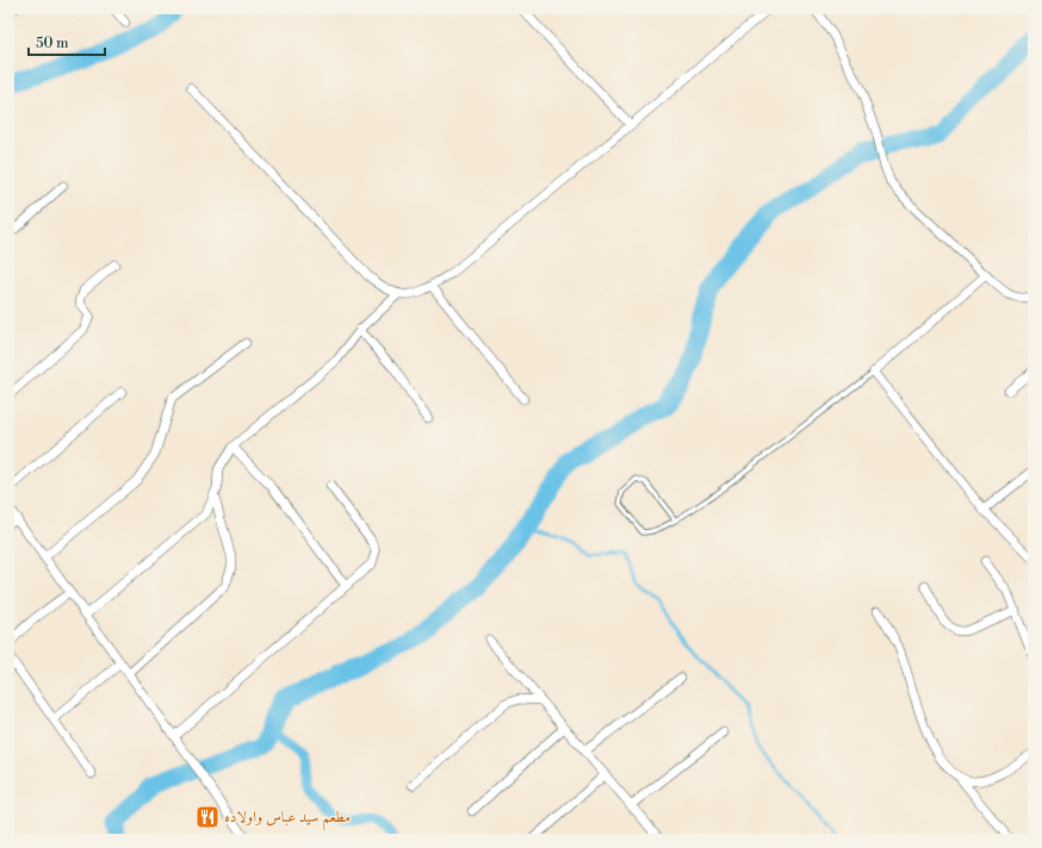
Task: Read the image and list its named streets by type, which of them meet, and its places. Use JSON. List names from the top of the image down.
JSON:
{
  "places": {
    "restaurant": ["مطعم سيد عباس واولاده"]
  },
  "scale_bar": "50 m"
}
